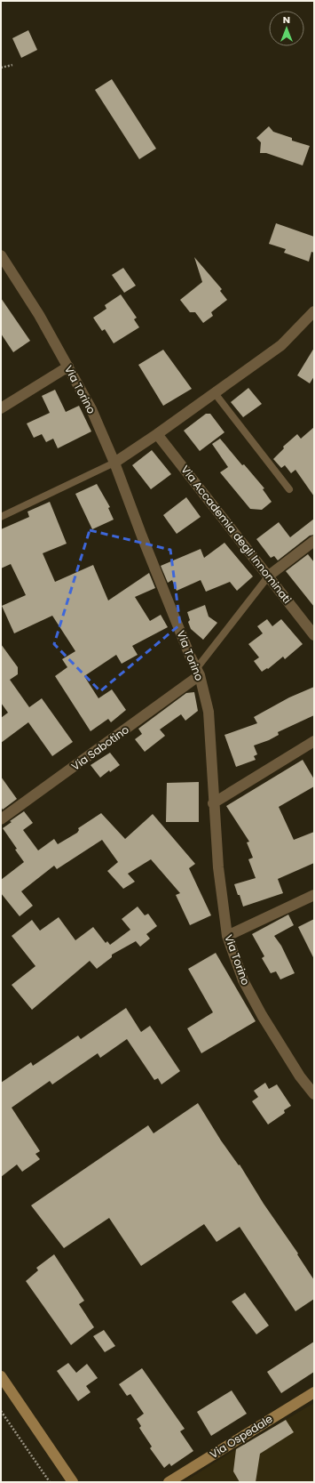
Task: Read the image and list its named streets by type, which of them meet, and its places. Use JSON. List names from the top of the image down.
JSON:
{
  "streets": {
    "street": [
      "Via Torino",
      "Via Accademia degli Innominati",
      "Via Sabotino",
      "Via Ospedale"
    ]
  },
  "crossings": [
    ["Via Torino", "Via Sabotino"]
  ],
  "north": "top"
}
